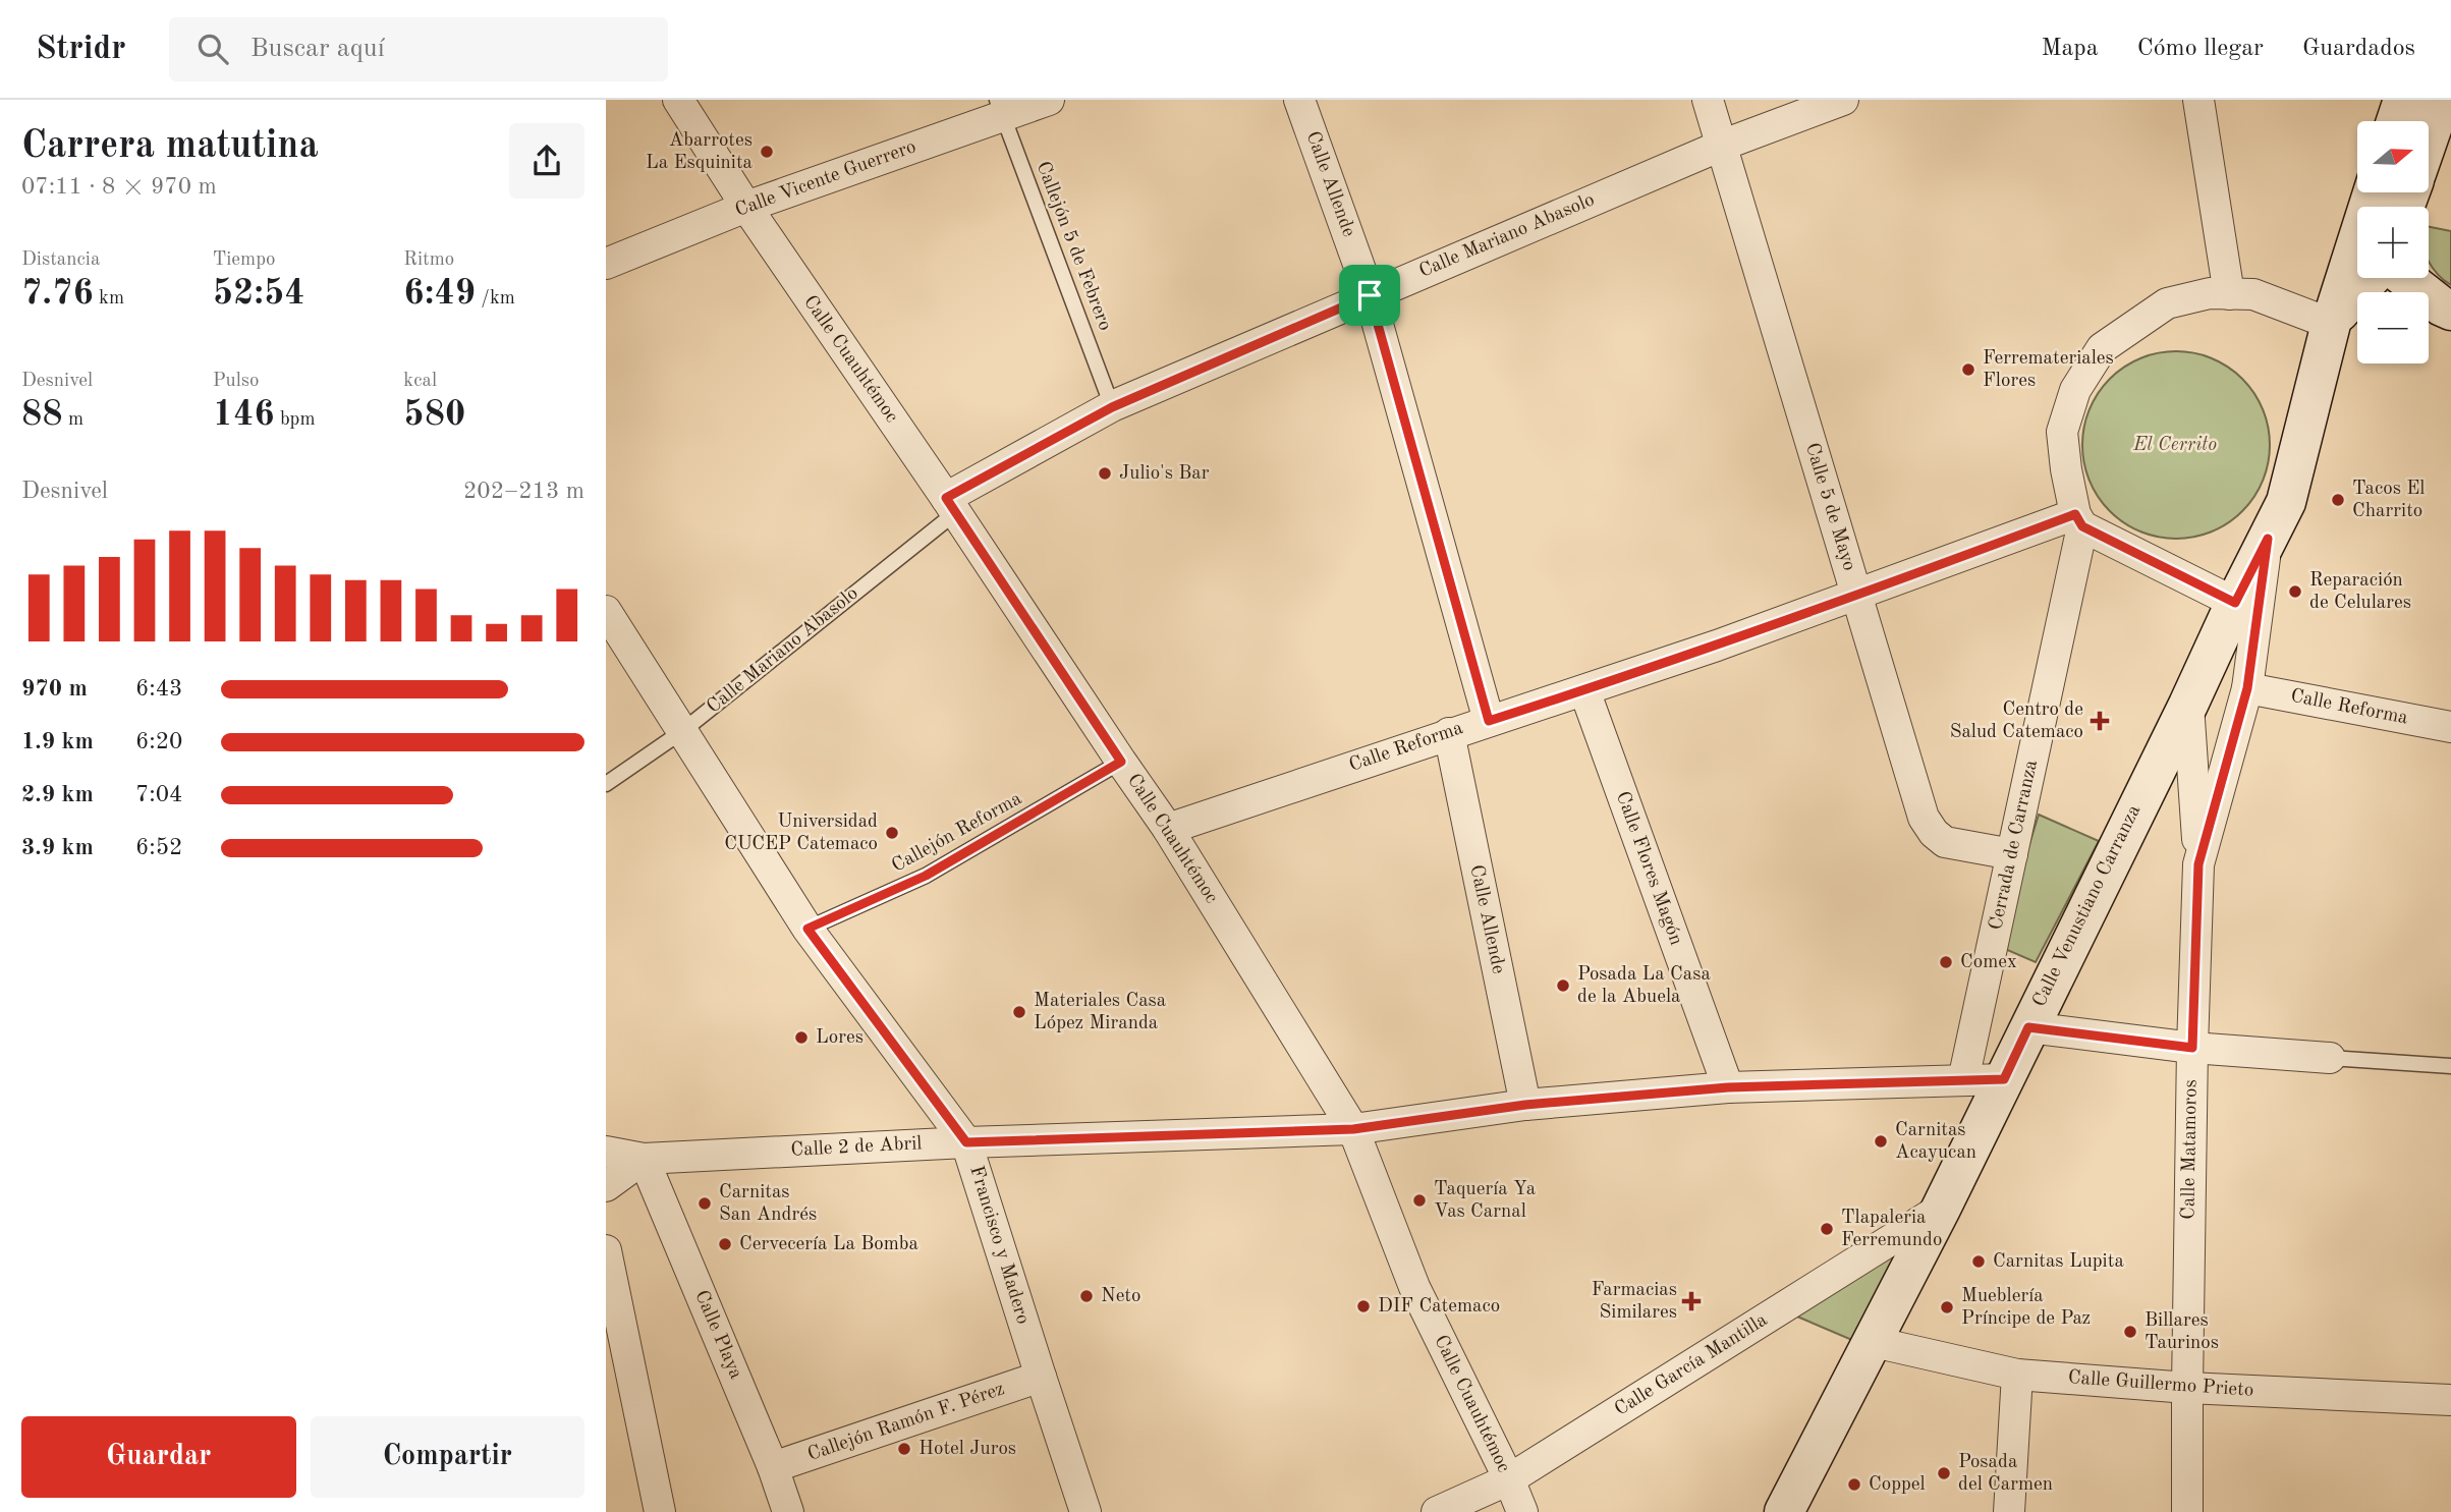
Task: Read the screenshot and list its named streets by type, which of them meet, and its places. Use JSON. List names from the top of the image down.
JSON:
{
  "streets": {
    "street": [
      "Calle Vicente Guerrero",
      "Calle Allende",
      "Calle Mariano Abasolo",
      "Calle Cuauhtémoc",
      "Calle 5 de Mayo",
      "Calle Reforma",
      "Cerrada de Carranza",
      "Calle Flores Magón",
      "Calle Venustiano Carranza",
      "Calle 2 de Abril",
      "Calle Matamoros",
      "Francisco y Madero",
      "Calle Playa",
      "Calle García Mantilla",
      "Calle Guillermo Prieto",
      "Callejón Ramón F. Pérez"
    ],
    "lane": ["Callejón 5 de Febrero", "Callejón Reforma"]
  },
  "crossings": [
    ["Calle Vicente Guerrero", "Callejón 5 de Febrero"],
    ["Calle Vicente Guerrero", "Calle Cuauhtémoc"],
    ["Calle Allende", "Calle Mariano Abasolo"],
    ["Calle Allende", "Calle Reforma"],
    ["Calle Allende", "Calle 2 de Abril"],
    ["Calle Mariano Abasolo", "Callejón 5 de Febrero"],
    ["Calle Mariano Abasolo", "Calle Cuauhtémoc"],
    ["Calle Mariano Abasolo", "Calle 5 de Mayo"],
    ["Calle Mariano Abasolo", "Francisco y Madero"],
    ["Calle Cuauhtémoc", "Calle Reforma"],
    ["Calle Cuauhtémoc", "Callejón Reforma"],
    ["Calle Cuauhtémoc", "Calle 2 de Abril"],
    ["Calle Cuauhtémoc", "Calle García Mantilla"],
    ["Calle 5 de Mayo", "Calle Reforma"],
    ["Calle 5 de Mayo", "Cerrada de Carranza"],
    ["Calle Reforma", "Cerrada de Carranza"],
    ["Calle Reforma", "Calle Flores Magón"],
    ["Calle Reforma", "Calle Matamoros"],
    ["Callejón Reforma", "Francisco y Madero"],
    ["Cerrada de Carranza", "Calle 2 de Abril"],
    ["Calle Flores Magón", "Calle 2 de Abril"],
    ["Calle Venustiano Carranza", "Calle 2 de Abril"],
    ["Calle Venustiano Carranza", "Calle Matamoros"],
    ["Calle Venustiano Carranza", "Calle García Mantilla"],
    ["Calle Venustiano Carranza", "Calle Guillermo Prieto"],
    ["Calle 2 de Abril", "Francisco y Madero"],
    ["Calle 2 de Abril", "Calle Playa"],
    ["Calle Matamoros", "Calle Guillermo Prieto"],
    ["Francisco y Madero", "Callejón Ramón F. Pérez"],
    ["Calle Playa", "Callejón Ramón F. Pérez"]
  ],
  "parks": ["El Cerrito"],
  "places": {
    "other": [
      "Abarrotes La Esquinita",
      "Ferremateriales Flores",
      "Julio's Bar",
      "Tacos El Charrito",
      "Reparación de Celulares",
      "Universidad CUCEP Catemaco",
      "Comex",
      "Posada La Casa de la Abuela",
      "Materiales Casa López Miranda",
      "Lores",
      "Carnitas Acayucan",
      "Taquería Ya Vas Carnal",
      "Carnitas San Andrés",
      "Tlapaleria Ferremundo",
      "Cervecería La Bomba",
      "Carnitas Lupita",
      "Neto",
      "DIF Catemaco",
      "Mueblería Príncipe de Paz",
      "Billares Taurinos",
      "Hotel Juros",
      "Posada del Carmen",
      "Coppel"
    ],
    "health": ["Centro de Salud Catemaco", "Farmacias Similares"]
  },
  "north": "right",
  "page": {
    "header": "Stridr",
    "search": "Buscar aquí",
    "nav": ["Mapa", "Cómo llegar", "Guardados"],
    "heading": ["Carrera matutina", "07:11 · 8 × 970 m"],
    "map_buttons": ["+", "−"],
    "stats": [
      ["Distancia", "7.76 km"],
      ["Tiempo", "52:54"],
      ["Ritmo", "6:49 /km"],
      ["Desnivel", "88 m"],
      ["Pulso", "146 bpm"],
      ["kcal", "580"]
    ],
    "chart": ["Desnivel", "202–213 m"],
    "list": [
      {
        "name": "970 m",
        "note": "6:43"
      },
      {
        "name": "1.9 km",
        "note": "6:20"
      },
      {
        "name": "2.9 km",
        "note": "7:04"
      },
      {
        "name": "3.9 km",
        "note": "6:52"
      }
    ],
    "buttons": ["Guardar", "Compartir"]
  }
}
